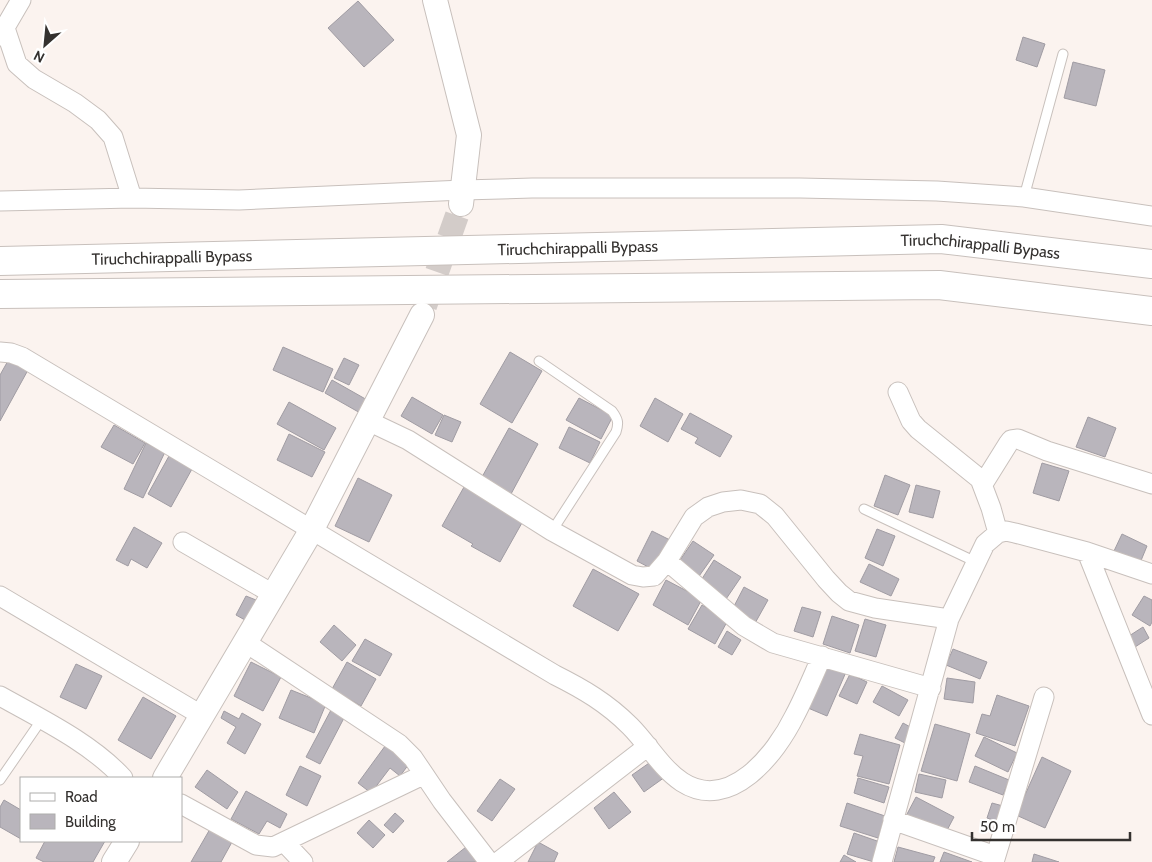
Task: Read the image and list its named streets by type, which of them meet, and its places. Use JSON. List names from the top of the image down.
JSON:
{
  "streets": {
    "highway": ["Tiruchchirappalli Bypass"]
  },
  "legend": ["Road", "Building"],
  "scale_bar": "50 m",
  "north": "bottom left"
}
